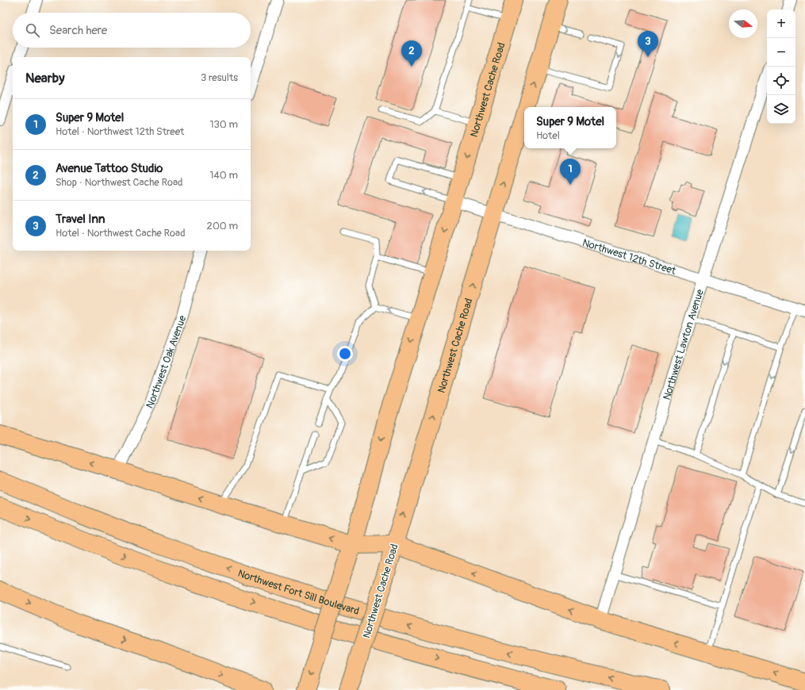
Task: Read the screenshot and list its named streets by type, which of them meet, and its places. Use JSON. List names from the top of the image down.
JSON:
{
  "streets": {
    "main road": ["Northwest Cache Road", "Northwest Fort Sill Boulevard"],
    "street": ["Northwest 12th Street", "Northwest Lawton Avenue", "Northwest Oak Avenue"]
  },
  "crossings": [
    ["Northwest Cache Road", "Northwest 12th Street"],
    ["Northwest 12th Street", "Northwest Lawton Avenue"]
  ],
  "north": "right",
  "page": {
    "map_buttons": ["+", "−"],
    "search": "Search here",
    "pins": ["3", "2", "1"],
    "heading": ["Nearby", "3 results"],
    "list": [
      {
        "mark": "1",
        "name": "Super 9 Motel",
        "note": "Hotel · Northwest 12th Street",
        "value": "130 m"
      },
      {
        "mark": "2",
        "name": "Avenue Tattoo Studio",
        "note": "Shop · Northwest Cache Road",
        "value": "140 m"
      },
      {
        "mark": "3",
        "name": "Travel Inn",
        "note": "Hotel · Northwest Cache Road",
        "value": "200 m"
      }
    ],
    "popup": ["Super 9 Motel", "Hotel"]
  }
}
